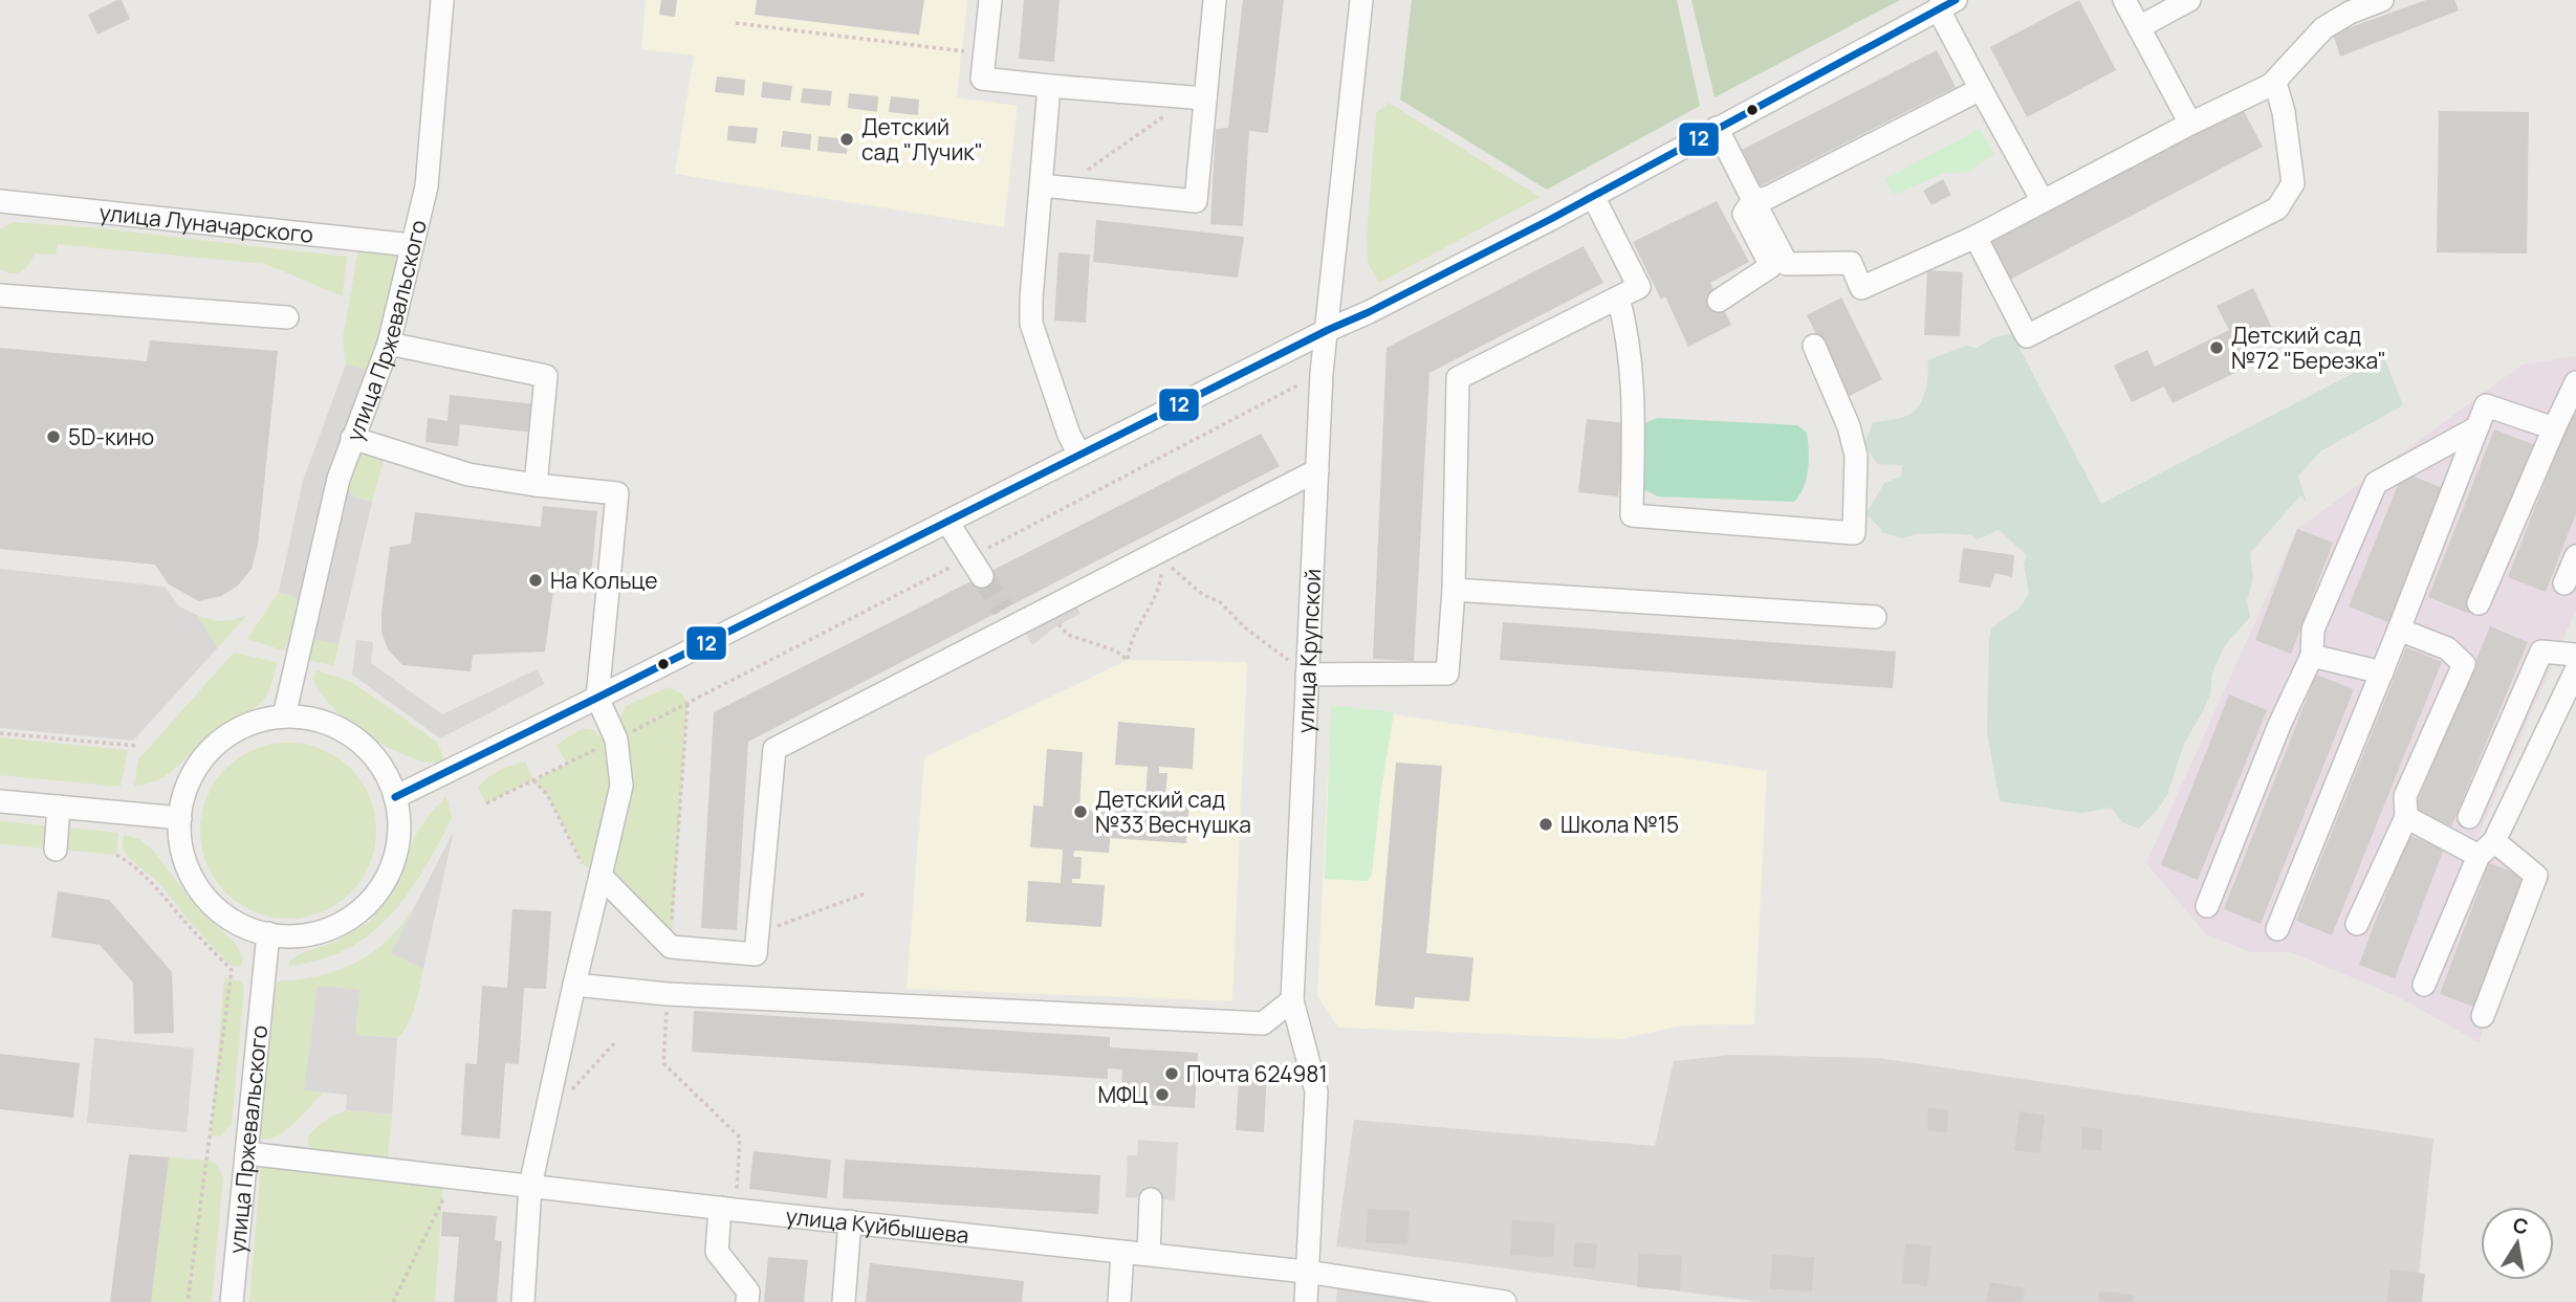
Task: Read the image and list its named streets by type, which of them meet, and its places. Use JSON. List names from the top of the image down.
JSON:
{
  "streets": {
    "street": [
      "улица Луначарского",
      "улица Пржевальского",
      "улица Крупской",
      "улица Куйбышева"
    ]
  },
  "crossings": [
    ["улица Луначарского", "улица Пржевальского"],
    ["улица Пржевальского", "улица Куйбышева"],
    ["улица Крупской", "улица Куйбышева"]
  ],
  "places": [
    "Детский сад \"Лучик\"",
    "Детский сад №72 \"Березка\"",
    "5D-кино",
    "На Кольце",
    "Детский сад №33 Веснушка",
    "Школа №15",
    "Почта 624981",
    "МФЦ"
  ],
  "lines": ["transit line 12"],
  "north": "top"
}
